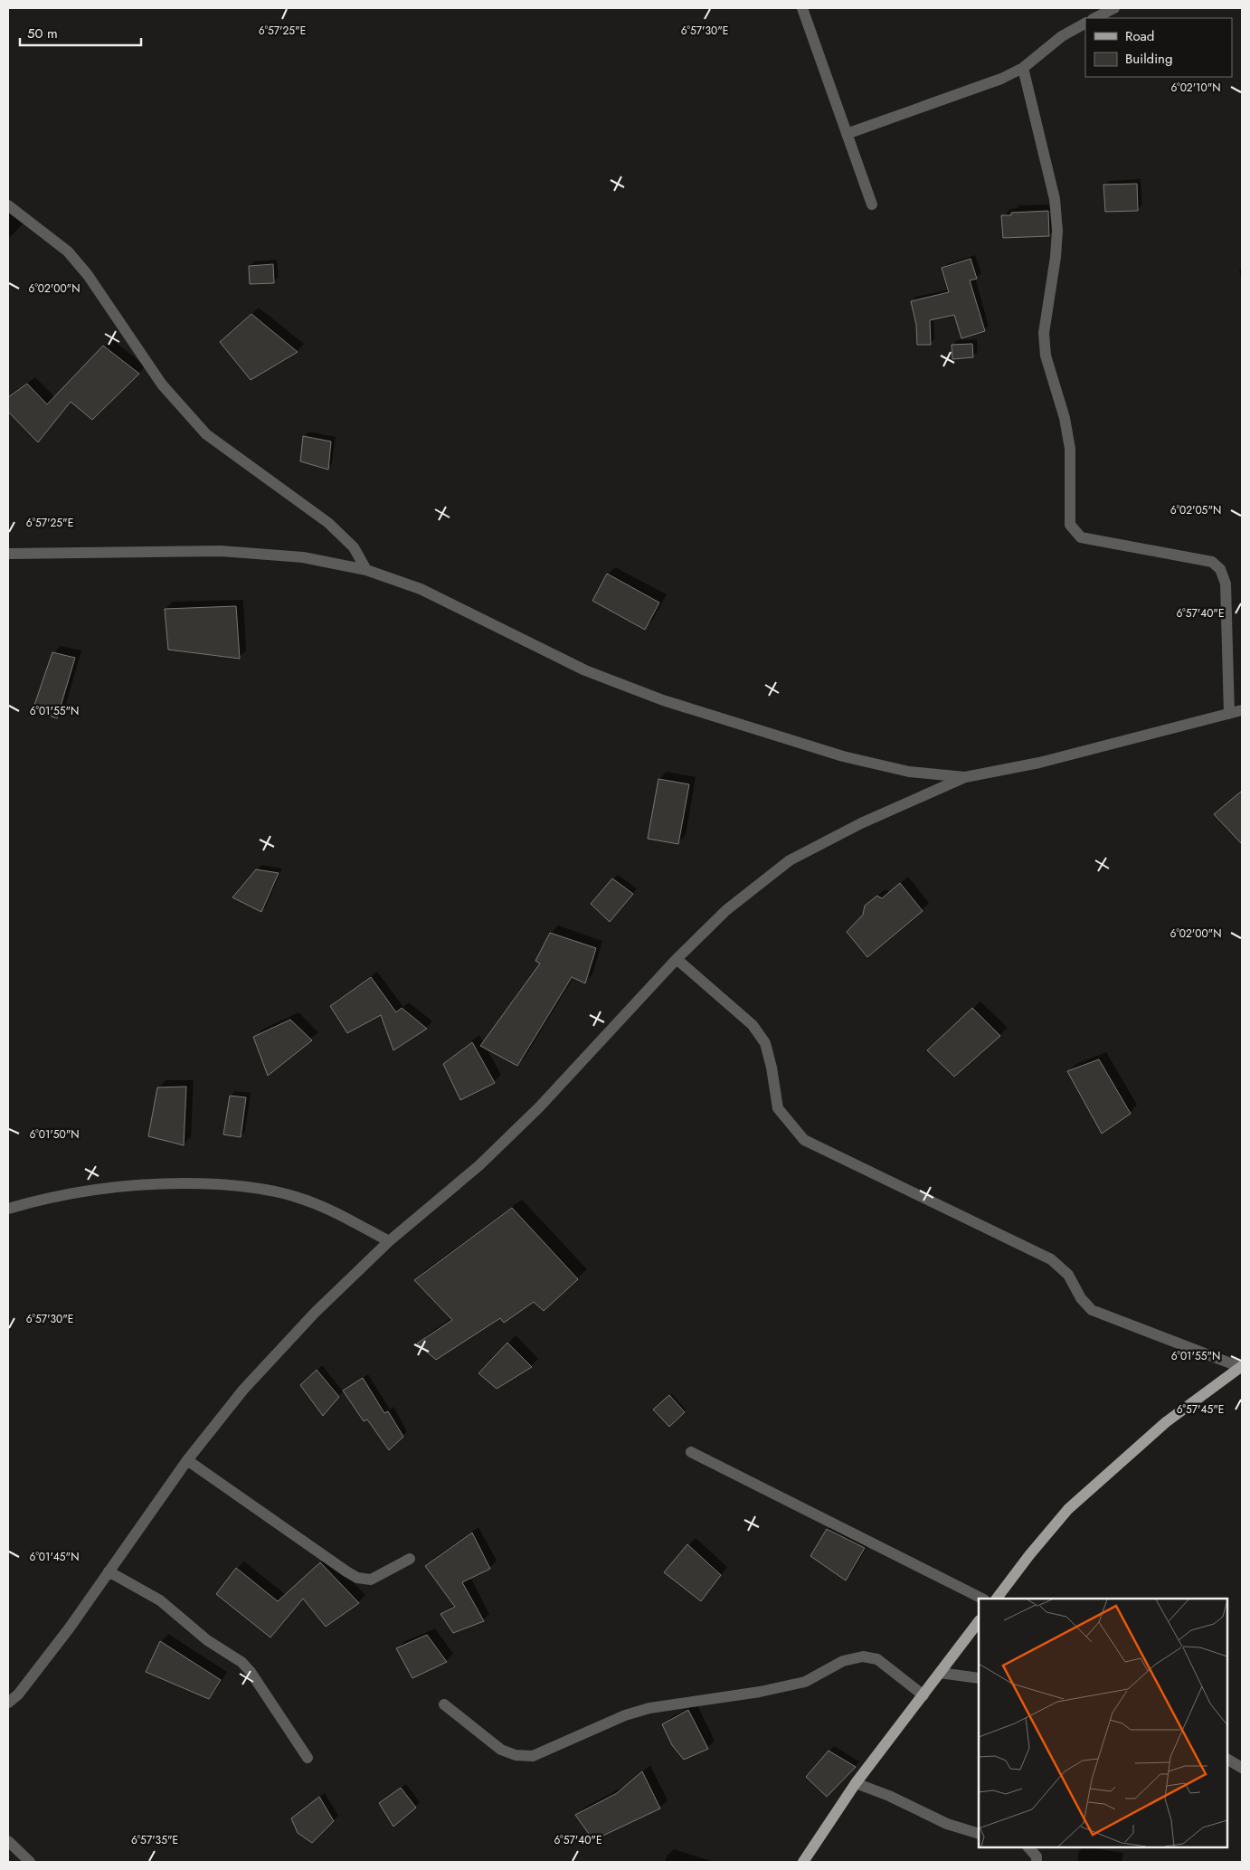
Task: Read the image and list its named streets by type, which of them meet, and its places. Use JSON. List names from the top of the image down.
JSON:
{
  "legend": ["Road", "Building"],
  "scale_bar": "50 m",
  "coordinates": [
    "6°57'25\"E",
    "6°57'30\"E",
    "6°02'10\"N",
    "6°02'00\"N",
    "6°02'05\"N",
    "6°57'40\"E",
    "6°01'55\"N",
    "6°01'50\"N",
    "6°57'45\"E",
    "6°01'45\"N",
    "6°57'35\"E"
  ]
}
